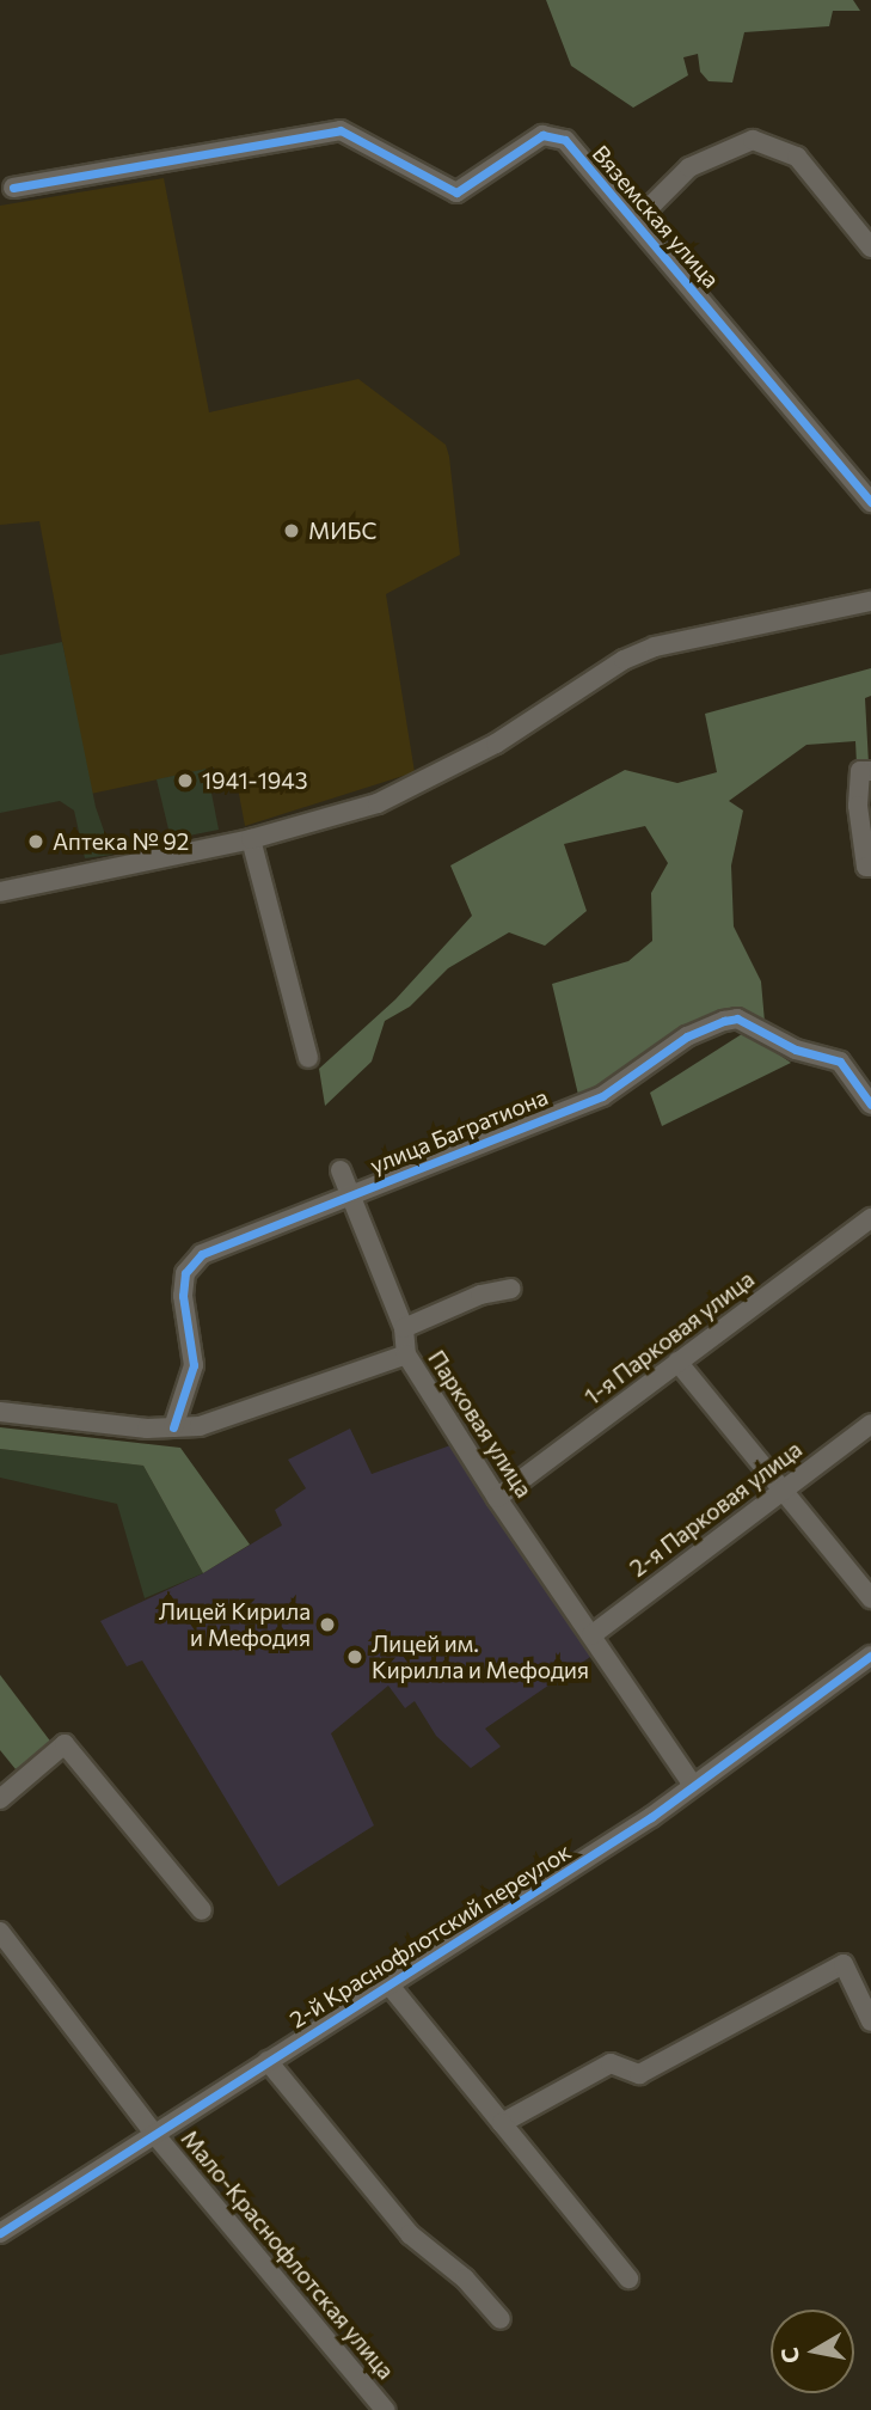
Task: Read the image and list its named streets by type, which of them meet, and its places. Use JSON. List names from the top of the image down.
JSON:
{
  "streets": {
    "street": [
      "Вяземская улица",
      "улица Багратиона",
      "1-я Парковая улица",
      "Парковая улица",
      "2-я Парковая улица",
      "2-й Краснофлотский переулок",
      "Мало-Краснофлотская улица"
    ]
  },
  "crossings": [
    ["улица Багратиона", "Парковая улица"],
    ["1-я Парковая улица", "Парковая улица"],
    ["Парковая улица", "2-я Парковая улица"],
    ["Парковая улица", "2-й Краснофлотский переулок"],
    ["2-й Краснофлотский переулок", "Мало-Краснофлотская улица"]
  ],
  "places": [
    "МИБС",
    "1941-1943",
    "Аптека № 92",
    "Лицей Кирила и Мефодия",
    "Лицей им. Кирилла и Мефодия"
  ],
  "north": "left"
}
